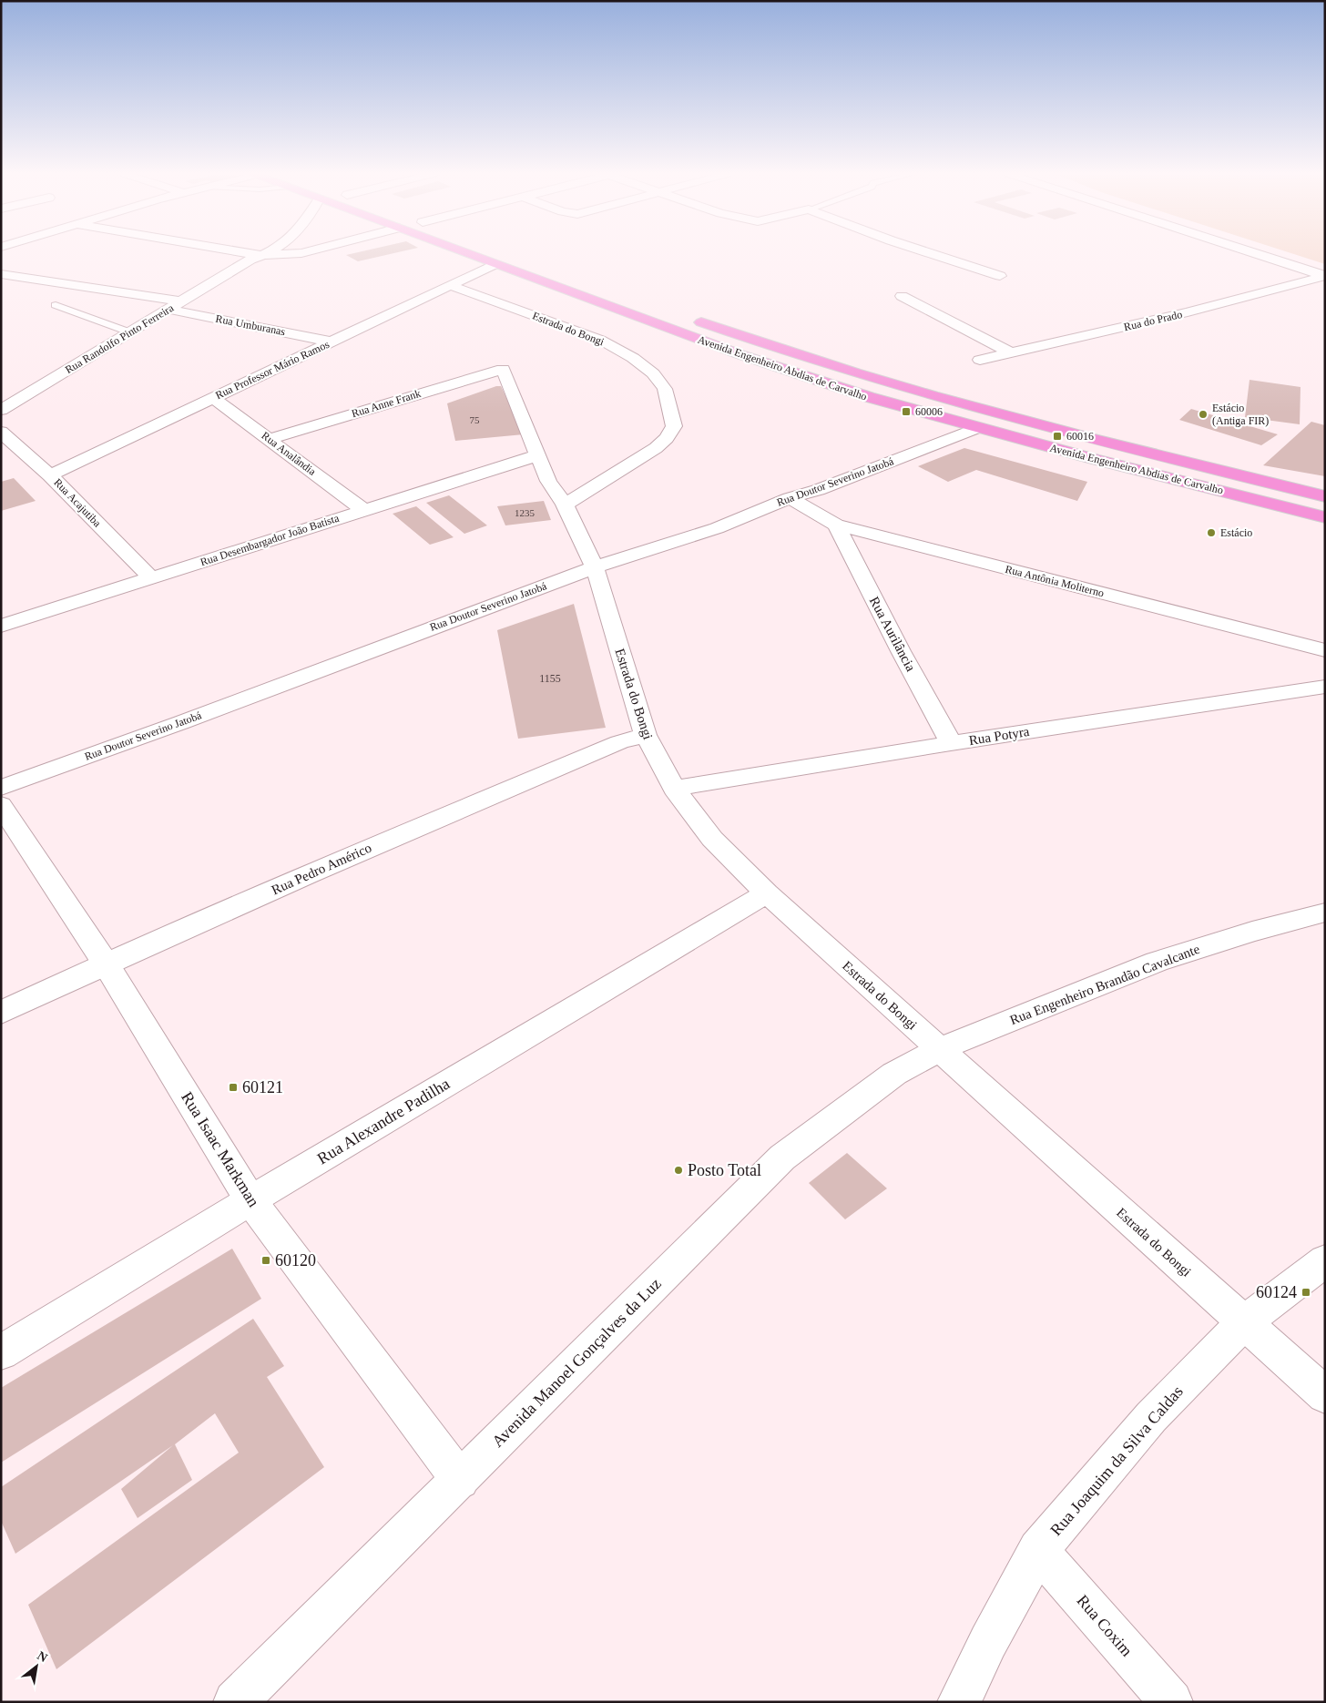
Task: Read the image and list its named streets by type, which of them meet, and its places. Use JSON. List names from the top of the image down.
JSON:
{
  "streets": {
    "highway": ["Avenida Engenheiro Abdias de Carvalho"],
    "street": [
      "Rua do Prado",
      "Rua Umburanas",
      "Estrada do Bongi",
      "Rua Randolfo Pinto Ferreira",
      "Rua Professor Mário Ramos",
      "Rua Anne Frank",
      "Rua Analândia",
      "Rua Doutor Severino Jatobá",
      "Rua Acajutiba",
      "Rua Desembargador João Batista",
      "Rua Antônia Moliterno",
      "Rua Aurilância",
      "Rua Potyra",
      "Rua Pedro Américo",
      "Rua Engenheiro Brandão Cavalcante",
      "Rua Alexandre Padilha",
      "Rua Isaac Markman",
      "Avenida Manoel Gonçalves da Luz",
      "Rua Joaquim da Silva Caldas",
      "Rua Coxim"
    ]
  },
  "crossings": [
    ["Rua Umburanas", "Rua Randolfo Pinto Ferreira"],
    ["Rua Umburanas", "Rua Professor Mário Ramos"],
    ["Estrada do Bongi", "Rua Professor Mário Ramos"],
    ["Estrada do Bongi", "Rua Anne Frank"],
    ["Estrada do Bongi", "Rua Doutor Severino Jatobá"],
    ["Estrada do Bongi", "Rua Desembargador João Batista"],
    ["Estrada do Bongi", "Rua Potyra"],
    ["Estrada do Bongi", "Rua Pedro Américo"],
    ["Estrada do Bongi", "Rua Engenheiro Brandão Cavalcante"],
    ["Estrada do Bongi", "Rua Alexandre Padilha"],
    ["Estrada do Bongi", "Avenida Manoel Gonçalves da Luz"],
    ["Estrada do Bongi", "Rua Joaquim da Silva Caldas"],
    ["Avenida Engenheiro Abdias de Carvalho", "Rua Professor Mário Ramos"],
    ["Avenida Engenheiro Abdias de Carvalho", "Rua Doutor Severino Jatobá"],
    ["Rua Professor Mário Ramos", "Rua Analândia"],
    ["Rua Professor Mário Ramos", "Rua Acajutiba"],
    ["Rua Anne Frank", "Rua Analândia"],
    ["Rua Analândia", "Rua Desembargador João Batista"],
    ["Rua Doutor Severino Jatobá", "Rua Antônia Moliterno"],
    ["Rua Acajutiba", "Rua Desembargador João Batista"],
    ["Rua Antônia Moliterno", "Rua Aurilância"],
    ["Rua Aurilância", "Rua Potyra"],
    ["Rua Pedro Américo", "Rua Isaac Markman"],
    ["Rua Engenheiro Brandão Cavalcante", "Avenida Manoel Gonçalves da Luz"],
    ["Rua Alexandre Padilha", "Rua Isaac Markman"],
    ["Rua Isaac Markman", "Avenida Manoel Gonçalves da Luz"],
    ["Rua Joaquim da Silva Caldas", "Rua Coxim"]
  ],
  "places": {
    "transit": [
      "60006",
      "60016",
      "60121",
      "60120",
      "60124"
    ],
    "other": ["Estácio (Antiga FIR)", "Estácio", "Posto Total"]
  },
  "house_numbers": ["75", "1235", "1155"],
  "north": "top right"
}
